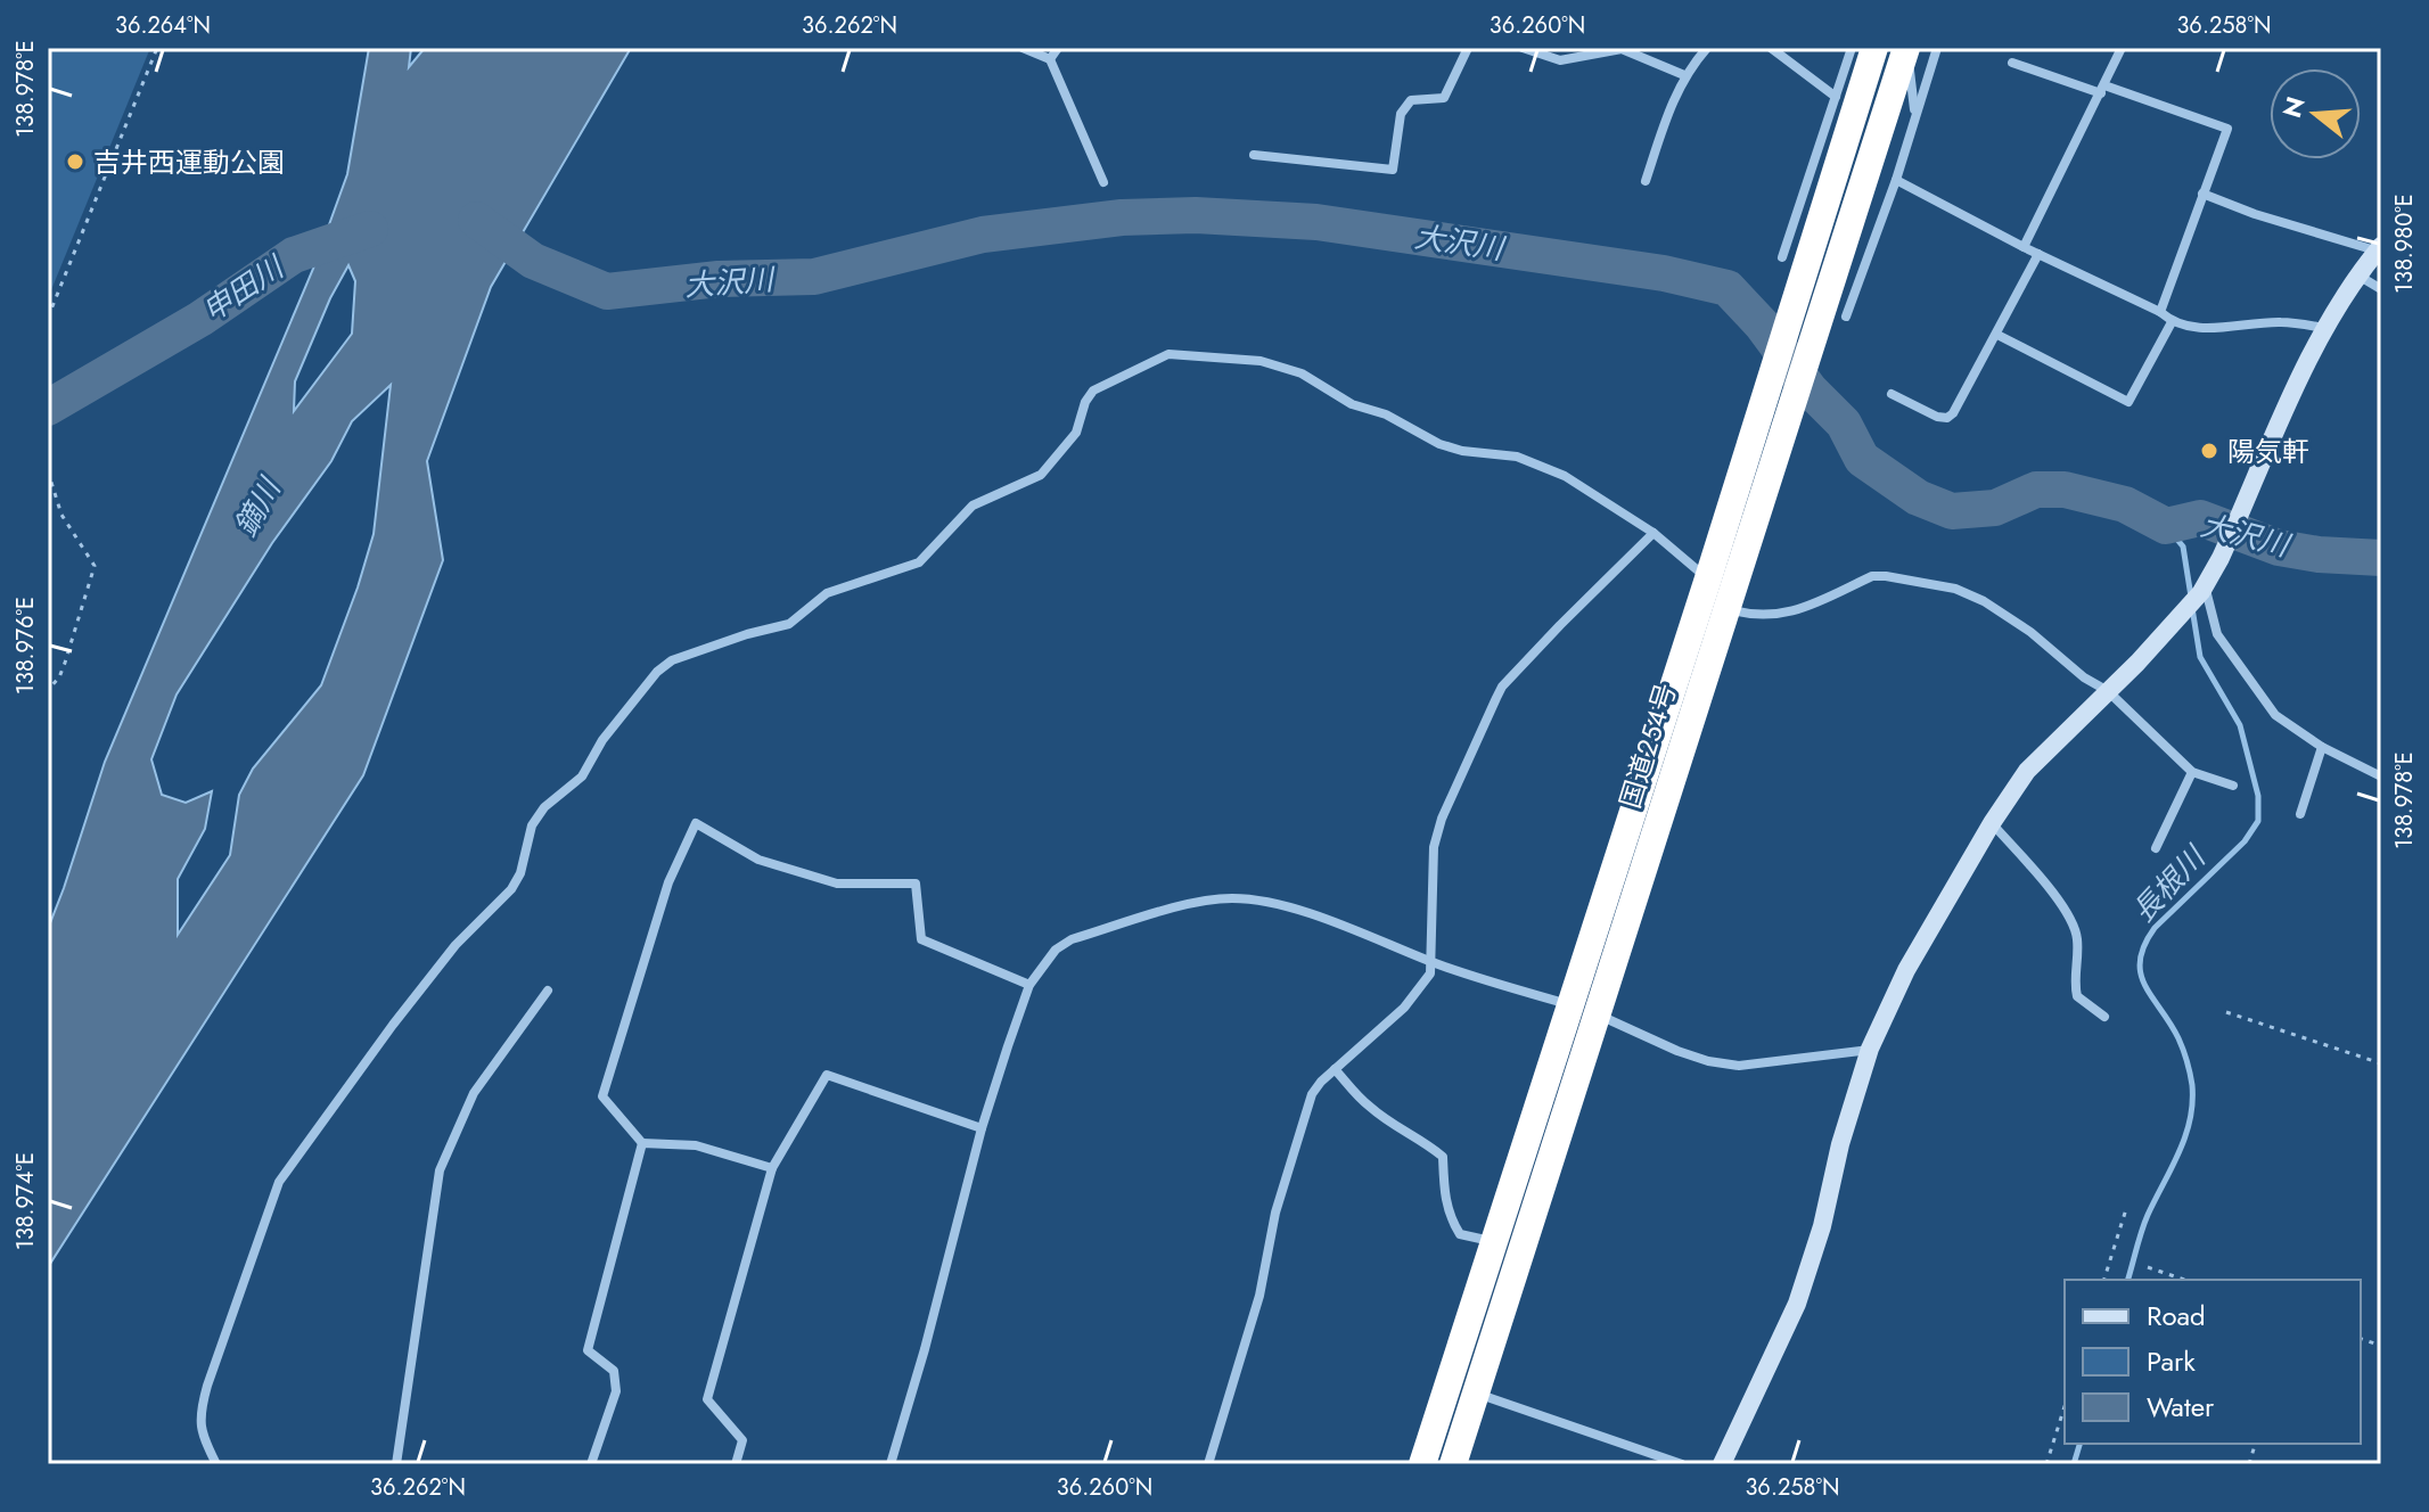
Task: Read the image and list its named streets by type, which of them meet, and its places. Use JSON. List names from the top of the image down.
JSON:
{
  "streets": {
    "highway": ["国道254号"]
  },
  "water": [
    "大沢川",
    "申田川",
    "鏑川",
    "長根川"
  ],
  "places": ["吉井西運動公園", "陽気軒"],
  "legend": ["Road", "Park", "Water"],
  "north": "left",
  "coordinates": [
    "36.264°N",
    "36.262°N",
    "36.260°N",
    "36.258°N",
    "138.978°E",
    "138.980°E",
    "138.976°E",
    "138.974°E"
  ]
}
